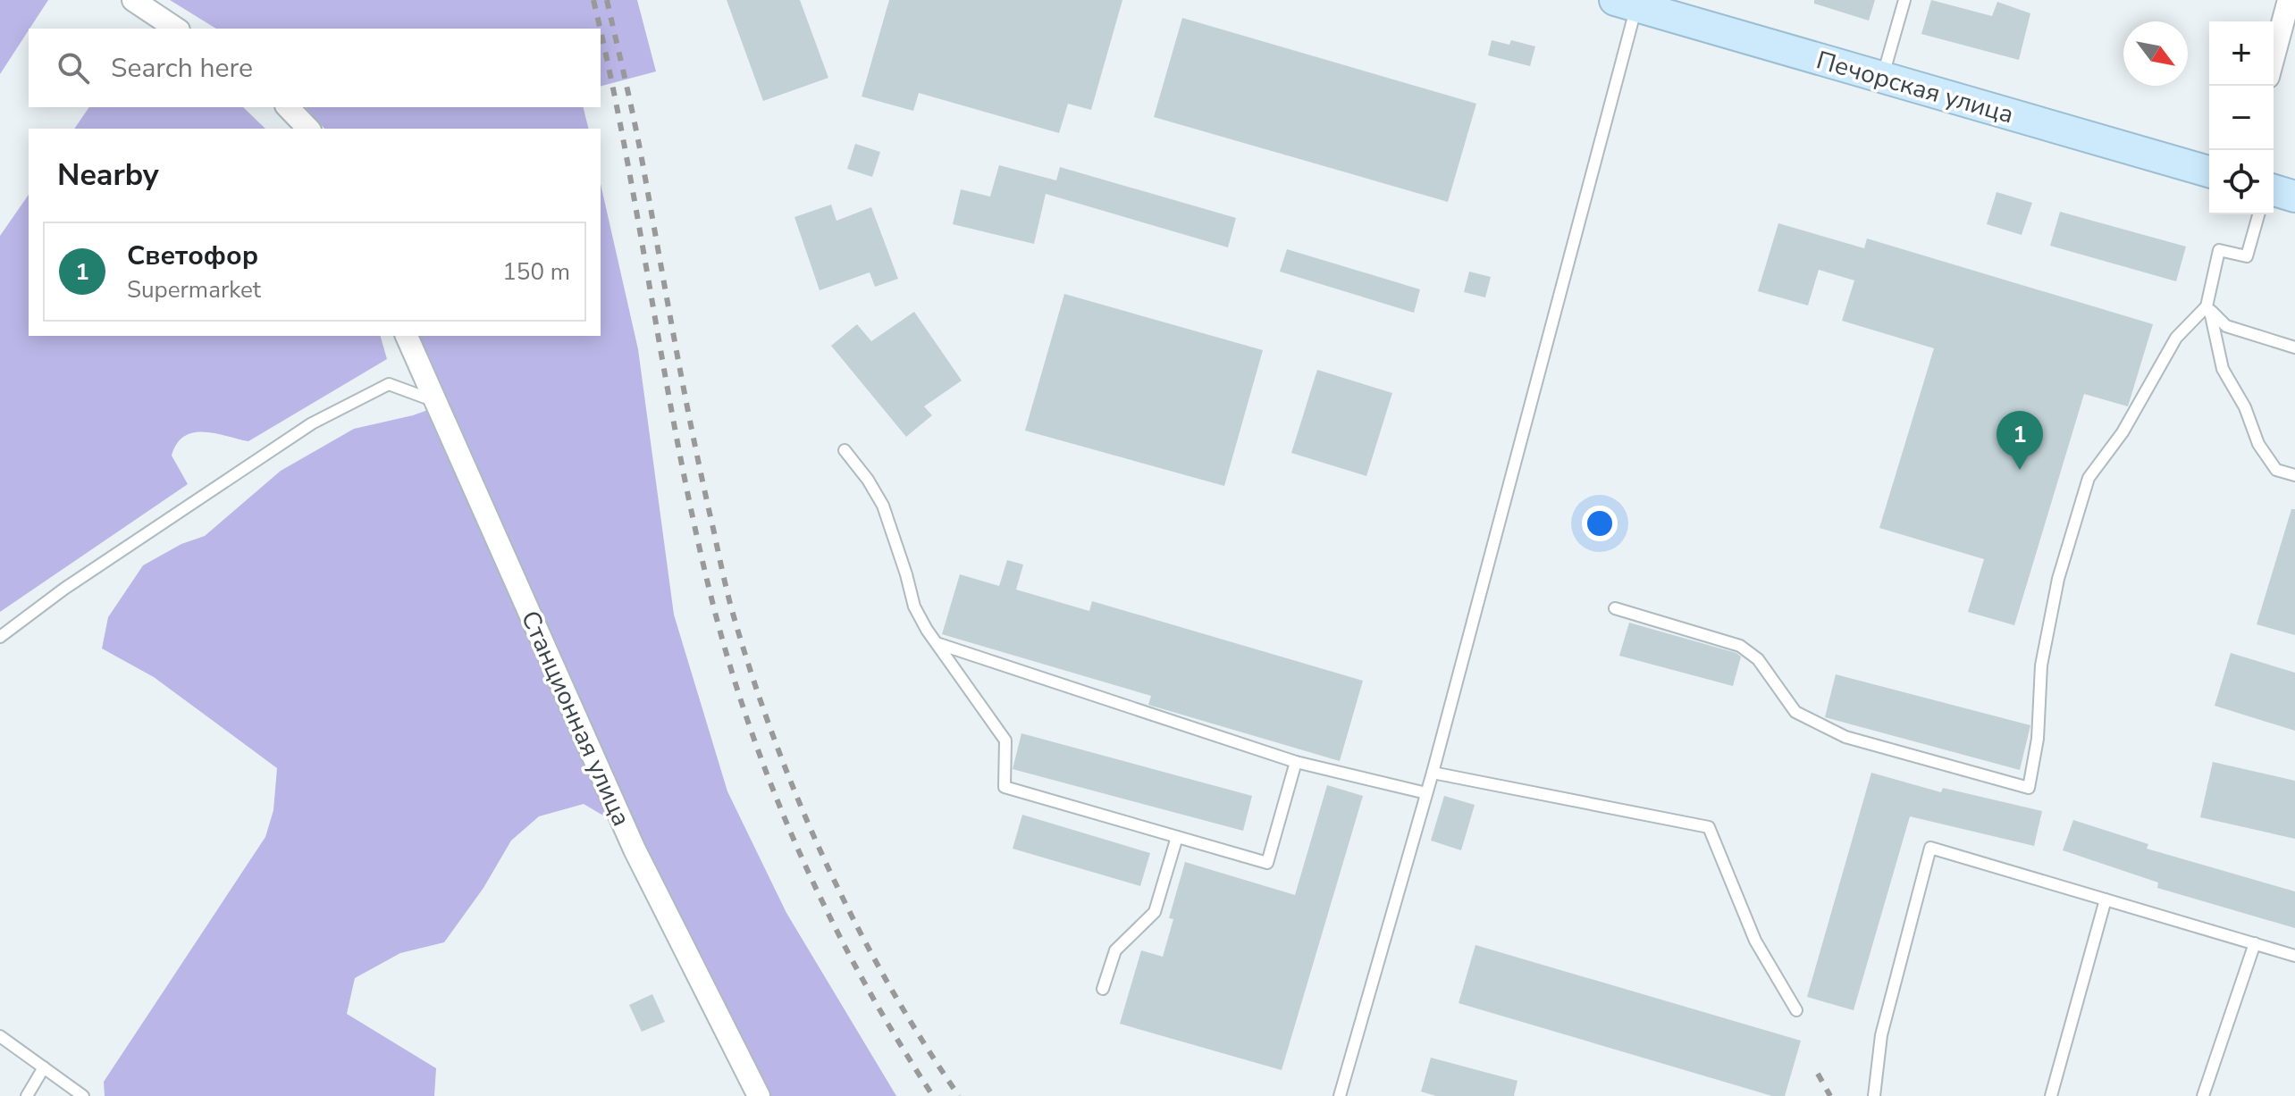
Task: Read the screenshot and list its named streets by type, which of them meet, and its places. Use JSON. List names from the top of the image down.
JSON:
{
  "streets": {
    "street": ["Печорская улица", "Станционная улица"]
  },
  "north": "bottom right",
  "page": {
    "map_buttons": ["+", "−"],
    "search": "Search here",
    "heading": "Nearby",
    "list": [
      {
        "mark": "1",
        "name": "Светофор",
        "note": "Supermarket",
        "value": "150 m"
      }
    ],
    "pins": "1"
  }
}
